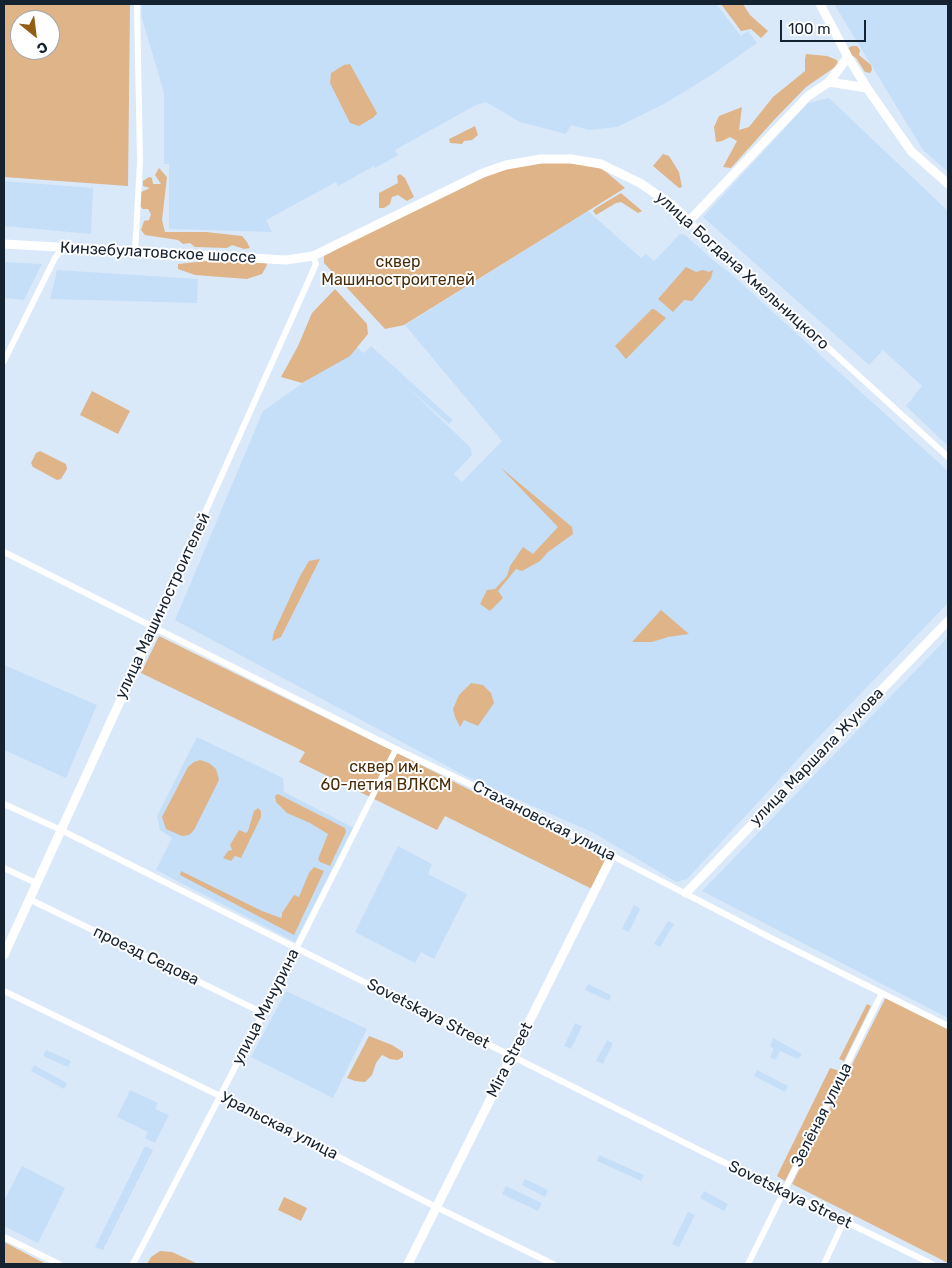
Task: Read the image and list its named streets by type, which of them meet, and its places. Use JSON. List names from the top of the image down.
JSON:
{
  "streets": {
    "street": [
      "Кинзебулатовское шоссе",
      "улица Богдана Хмельницкого",
      "улица Машиностроителей",
      "улица Маршала Жукова",
      "Стахановская улица",
      "проезд Седова",
      "улица Мичурина",
      "Sovetskaya Street",
      "Mira Street",
      "Зелёная улица",
      "Уральская улица"
    ]
  },
  "crossings": [
    ["Кинзебулатовское шоссе", "улица Богдана Хмельницкого"],
    ["Кинзебулатовское шоссе", "улица Машиностроителей"],
    ["улица Богдана Хмельницкого", "улица Машиностроителей"],
    ["улица Машиностроителей", "Стахановская улица"],
    ["улица Машиностроителей", "проезд Седова"],
    ["улица Машиностроителей", "Sovetskaya Street"],
    ["улица Маршала Жукова", "Стахановская улица"],
    ["Стахановская улица", "улица Мичурина"],
    ["Стахановская улица", "Mira Street"],
    ["Стахановская улица", "Зелёная улица"],
    ["проезд Седова", "улица Мичурина"],
    ["улица Мичурина", "Sovetskaya Street"],
    ["улица Мичурина", "Уральская улица"],
    ["Sovetskaya Street", "Mira Street"],
    ["Sovetskaya Street", "Зелёная улица"],
    ["Mira Street", "Уральская улица"]
  ],
  "parks": ["сквер Машиностроителей", "сквер им. 60-летия ВЛКСМ"],
  "scale_bar": "100 m",
  "north": "bottom right"
}
